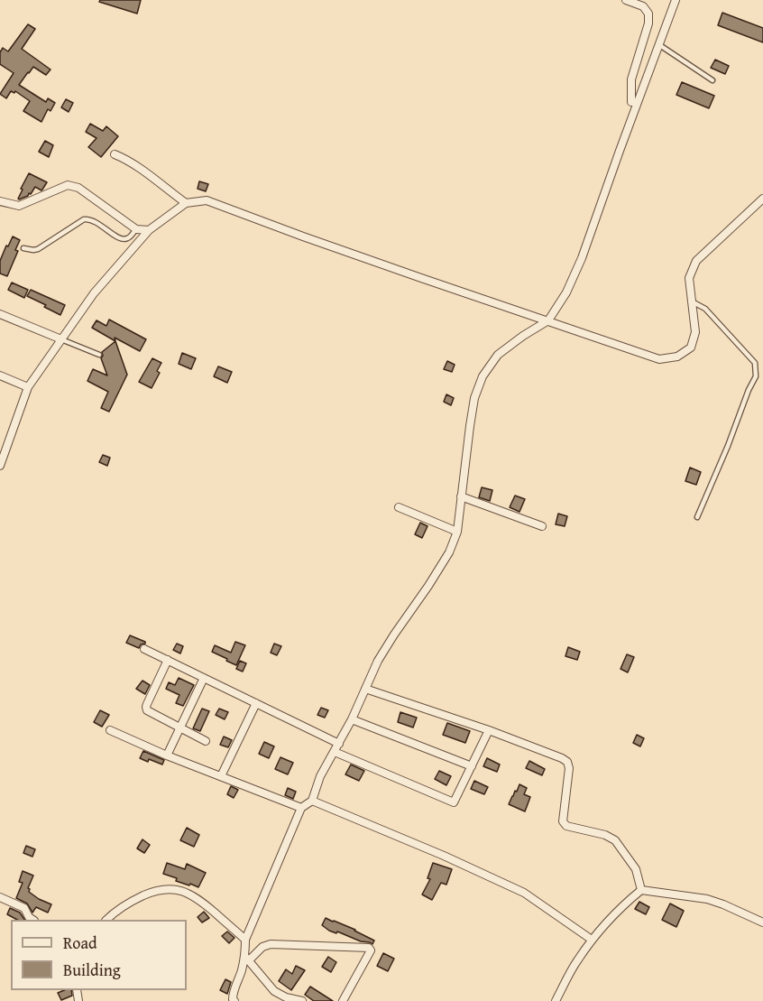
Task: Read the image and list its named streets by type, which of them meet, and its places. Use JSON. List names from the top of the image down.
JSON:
{
  "legend": ["Road", "Building"]
}
